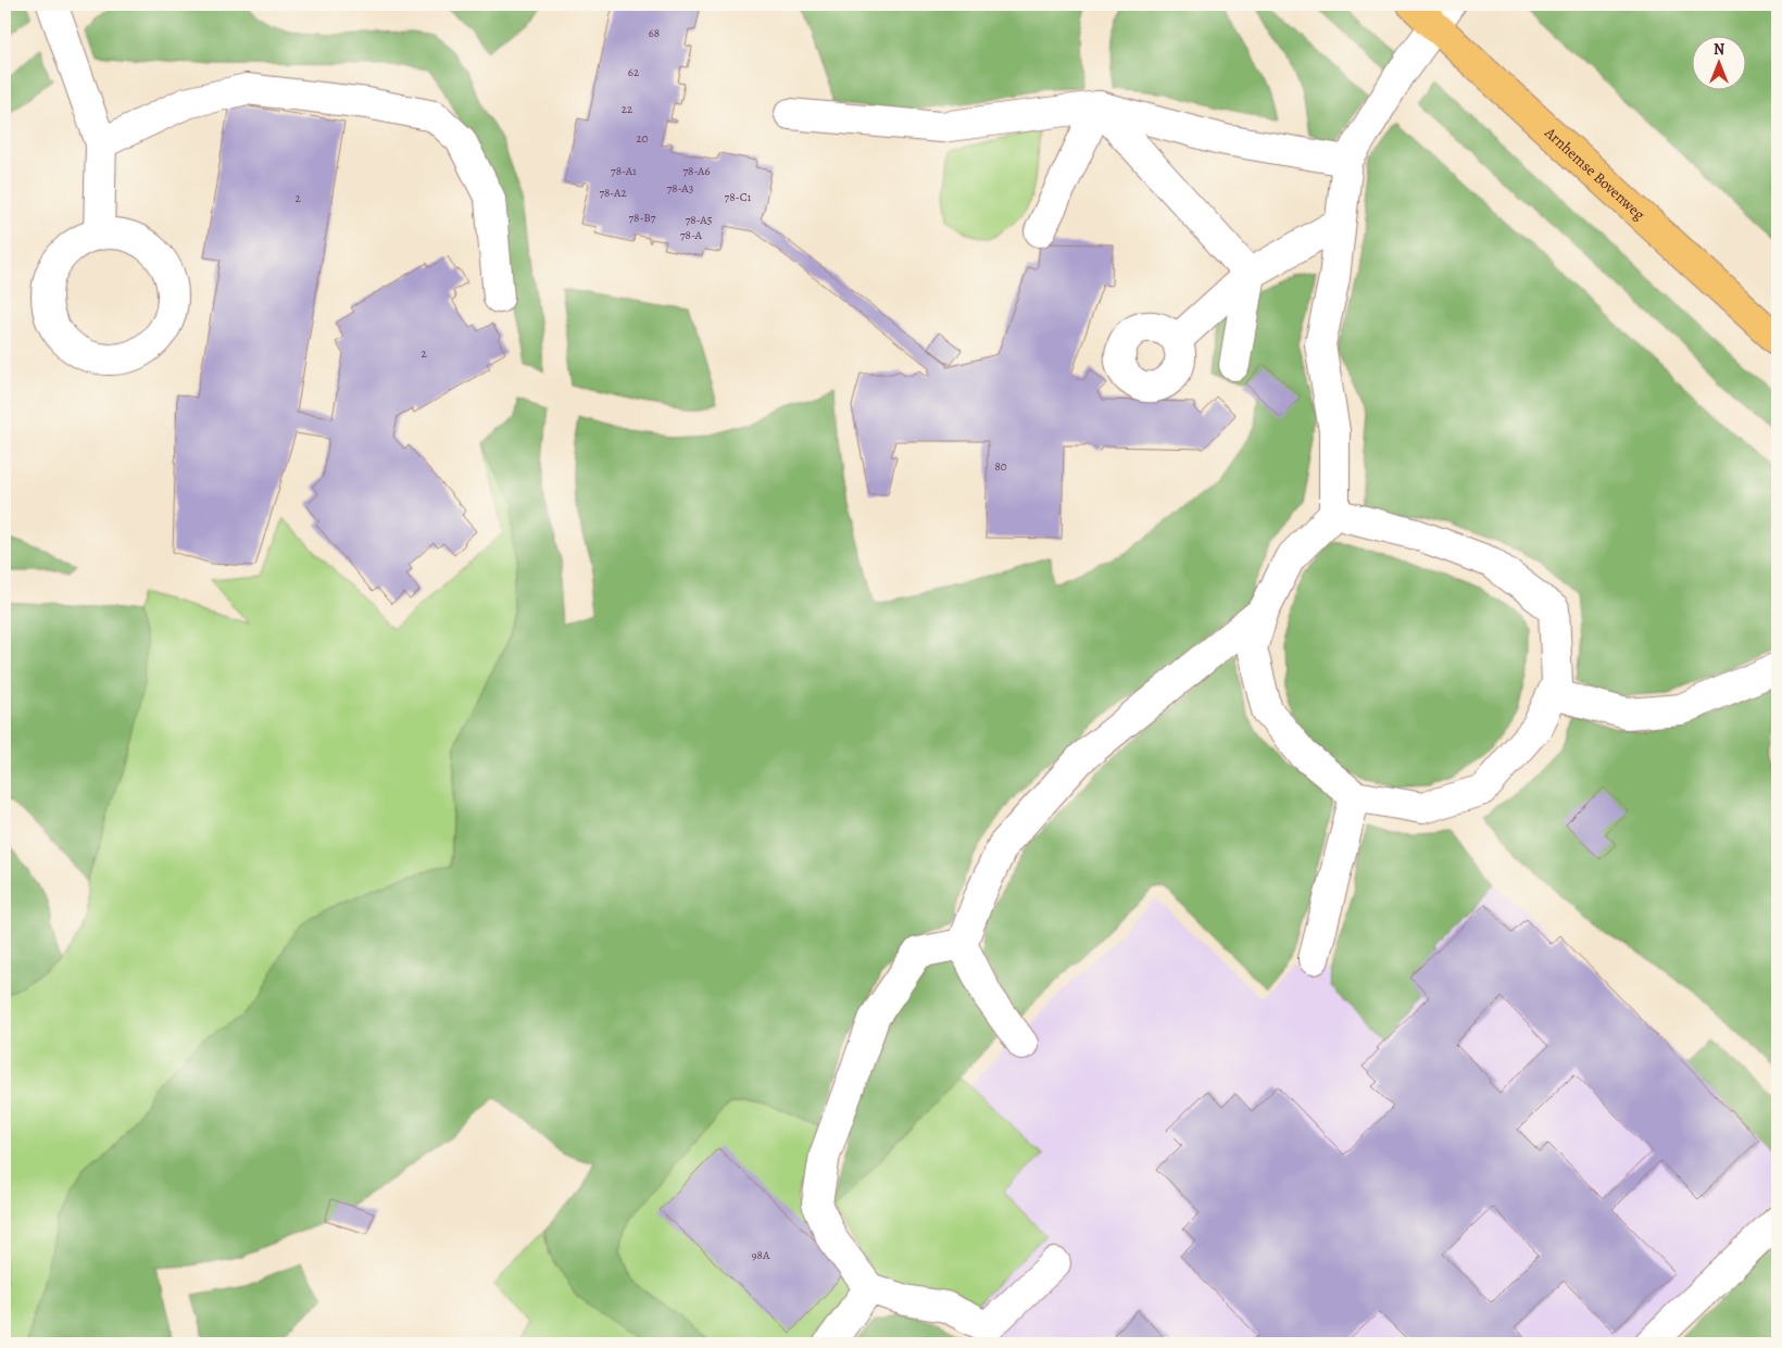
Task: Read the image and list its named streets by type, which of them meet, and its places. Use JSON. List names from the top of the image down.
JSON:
{
  "streets": {
    "main road": ["Arnhemse Bovenweg"]
  },
  "house_numbers": [
    "68",
    "62",
    "22",
    "20",
    "78-A1",
    "78-A6",
    "78-A3",
    "78-A2",
    "78-C1",
    "2",
    "78-B7",
    "78-A5",
    "78-A",
    "2",
    "80",
    "98A"
  ],
  "north": "top"
}
